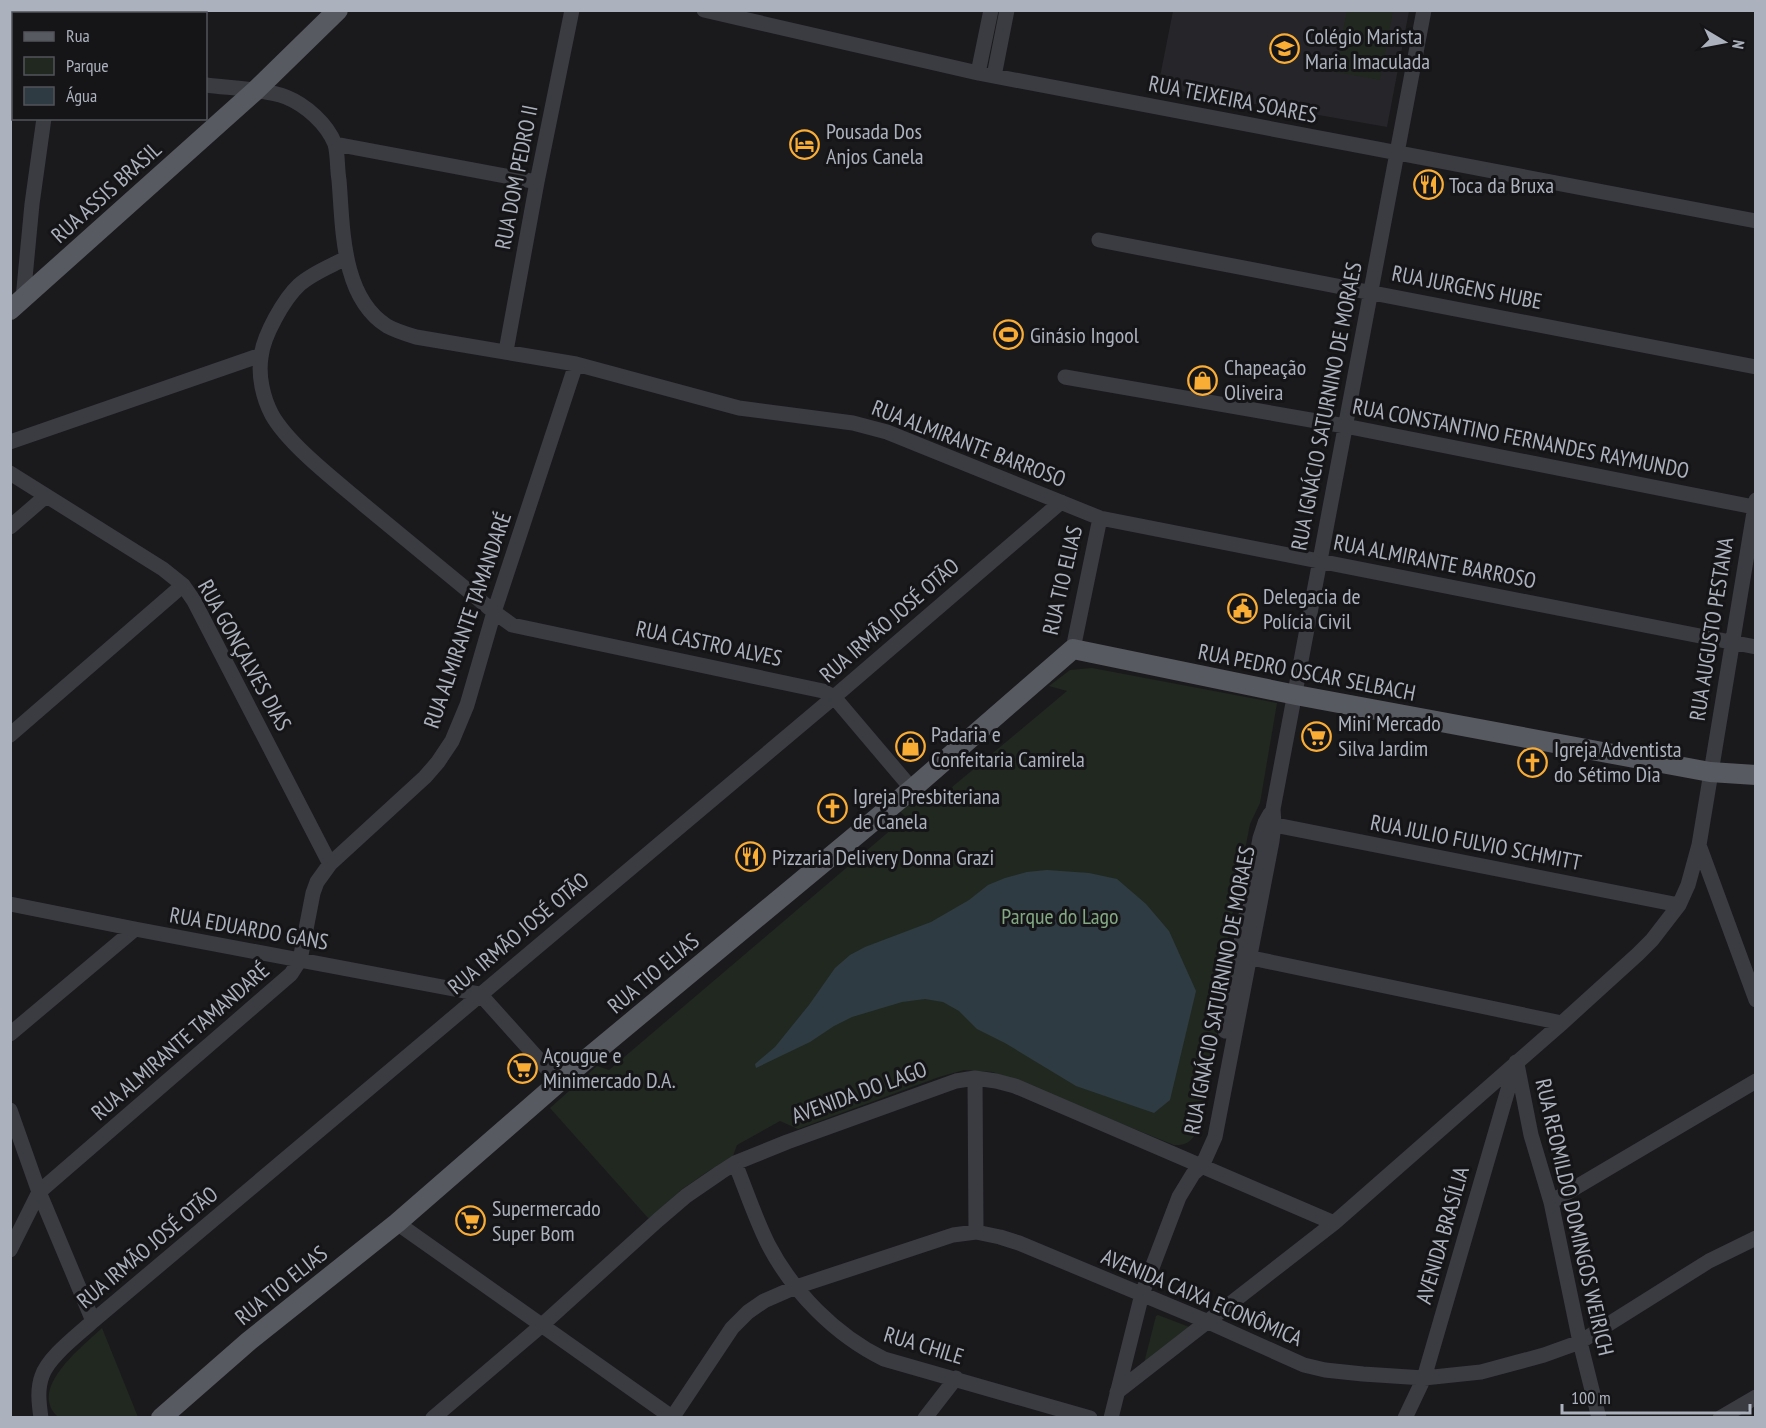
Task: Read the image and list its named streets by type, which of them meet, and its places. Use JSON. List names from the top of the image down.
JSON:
{
  "streets": {
    "main road": ["RUA ASSIS BRASIL", "RUA TIO ELIAS", "RUA PEDRO OSCAR SELBACH"],
    "street": [
      "RUA TEIXEIRA SOARES",
      "RUA DOM PEDRO II",
      "RUA JURGENS HUBE",
      "RUA IGNÁCIO SATURNINO DE MORAES",
      "RUA CONSTANTINO FERNANDES RAYMUNDO",
      "RUA ALMIRANTE BARROSO",
      "RUA ALMIRANTE TAMANDARÉ",
      "RUA IRMÃO JOSÉ OTÃO",
      "RUA AUGUSTO PESTANA",
      "RUA CASTRO ALVES",
      "RUA GONÇALVES DIAS",
      "RUA JULIO FULVIO SCHMITT",
      "RUA EDUARDO GANS",
      "AVENIDA DO LAGO",
      "RUA REOMILDO DOMINGOS WEIRICH",
      "AVENIDA BRASÍLIA",
      "AVENIDA CAIXA ECONÔMICA",
      "RUA CHILE"
    ]
  },
  "crossings": [
    ["RUA TEIXEIRA SOARES", "RUA IGNÁCIO SATURNINO DE MORAES"],
    ["RUA DOM PEDRO II", "RUA ALMIRANTE BARROSO"],
    ["RUA ASSIS BRASIL", "RUA ALMIRANTE BARROSO"],
    ["RUA JURGENS HUBE", "RUA IGNÁCIO SATURNINO DE MORAES"],
    ["RUA IGNÁCIO SATURNINO DE MORAES", "RUA CONSTANTINO FERNANDES RAYMUNDO"],
    ["RUA IGNÁCIO SATURNINO DE MORAES", "RUA ALMIRANTE BARROSO"],
    ["RUA IGNÁCIO SATURNINO DE MORAES", "RUA AUGUSTO PESTANA"],
    ["RUA IGNÁCIO SATURNINO DE MORAES", "RUA PEDRO OSCAR SELBACH"],
    ["RUA IGNÁCIO SATURNINO DE MORAES", "RUA JULIO FULVIO SCHMITT"],
    ["RUA IGNÁCIO SATURNINO DE MORAES", "AVENIDA DO LAGO"],
    ["RUA IGNÁCIO SATURNINO DE MORAES", "AVENIDA CAIXA ECONÔMICA"],
    ["RUA CONSTANTINO FERNANDES RAYMUNDO", "RUA AUGUSTO PESTANA"],
    ["RUA ALMIRANTE BARROSO", "RUA TIO ELIAS"],
    ["RUA ALMIRANTE BARROSO", "RUA ALMIRANTE TAMANDARÉ"],
    ["RUA ALMIRANTE BARROSO", "RUA IRMÃO JOSÉ OTÃO"],
    ["RUA ALMIRANTE BARROSO", "RUA AUGUSTO PESTANA"],
    ["RUA TIO ELIAS", "RUA PEDRO OSCAR SELBACH"],
    ["RUA ALMIRANTE TAMANDARÉ", "RUA CASTRO ALVES"],
    ["RUA ALMIRANTE TAMANDARÉ", "RUA GONÇALVES DIAS"],
    ["RUA ALMIRANTE TAMANDARÉ", "RUA EDUARDO GANS"],
    ["RUA IRMÃO JOSÉ OTÃO", "RUA CASTRO ALVES"],
    ["RUA IRMÃO JOSÉ OTÃO", "RUA EDUARDO GANS"],
    ["RUA AUGUSTO PESTANA", "RUA PEDRO OSCAR SELBACH"],
    ["RUA AUGUSTO PESTANA", "RUA JULIO FULVIO SCHMITT"],
    ["RUA AUGUSTO PESTANA", "AVENIDA DO LAGO"],
    ["RUA AUGUSTO PESTANA", "RUA REOMILDO DOMINGOS WEIRICH"],
    ["RUA AUGUSTO PESTANA", "AVENIDA BRASÍLIA"],
    ["RUA AUGUSTO PESTANA", "AVENIDA CAIXA ECONÔMICA"],
    ["AVENIDA DO LAGO", "RUA CHILE"],
    ["RUA REOMILDO DOMINGOS WEIRICH", "AVENIDA BRASÍLIA"],
    ["RUA REOMILDO DOMINGOS WEIRICH", "AVENIDA CAIXA ECONÔMICA"],
    ["AVENIDA BRASÍLIA", "AVENIDA CAIXA ECONÔMICA"],
    ["AVENIDA CAIXA ECONÔMICA", "RUA CHILE"]
  ],
  "parks": ["Parque do Lago"],
  "places": {
    "school or university": ["Colégio Marista Maria Imaculada"],
    "hotel": ["Pousada Dos Anjos Canela"],
    "restaurant": ["Toca da Bruxa", "Pizzaria Delivery Donna Grazi"],
    "sports": ["Ginásio Ingool"],
    "shop": ["Chapeação Oliveira", "Padaria e Confeitaria Camirela"],
    "public building": ["Delegacia de Polícia Civil"],
    "supermarket": ["Mini Mercado Silva Jardim", "Açougue e Minimercado D.A.", "Supermercado Super Bom"],
    "church": ["Igreja Adventista do Sétimo Dia", "Igreja Presbiteriana de Canela"]
  },
  "legend": ["Rua", "Parque", "Água"],
  "scale_bar": "100 m",
  "north": "right"
}
